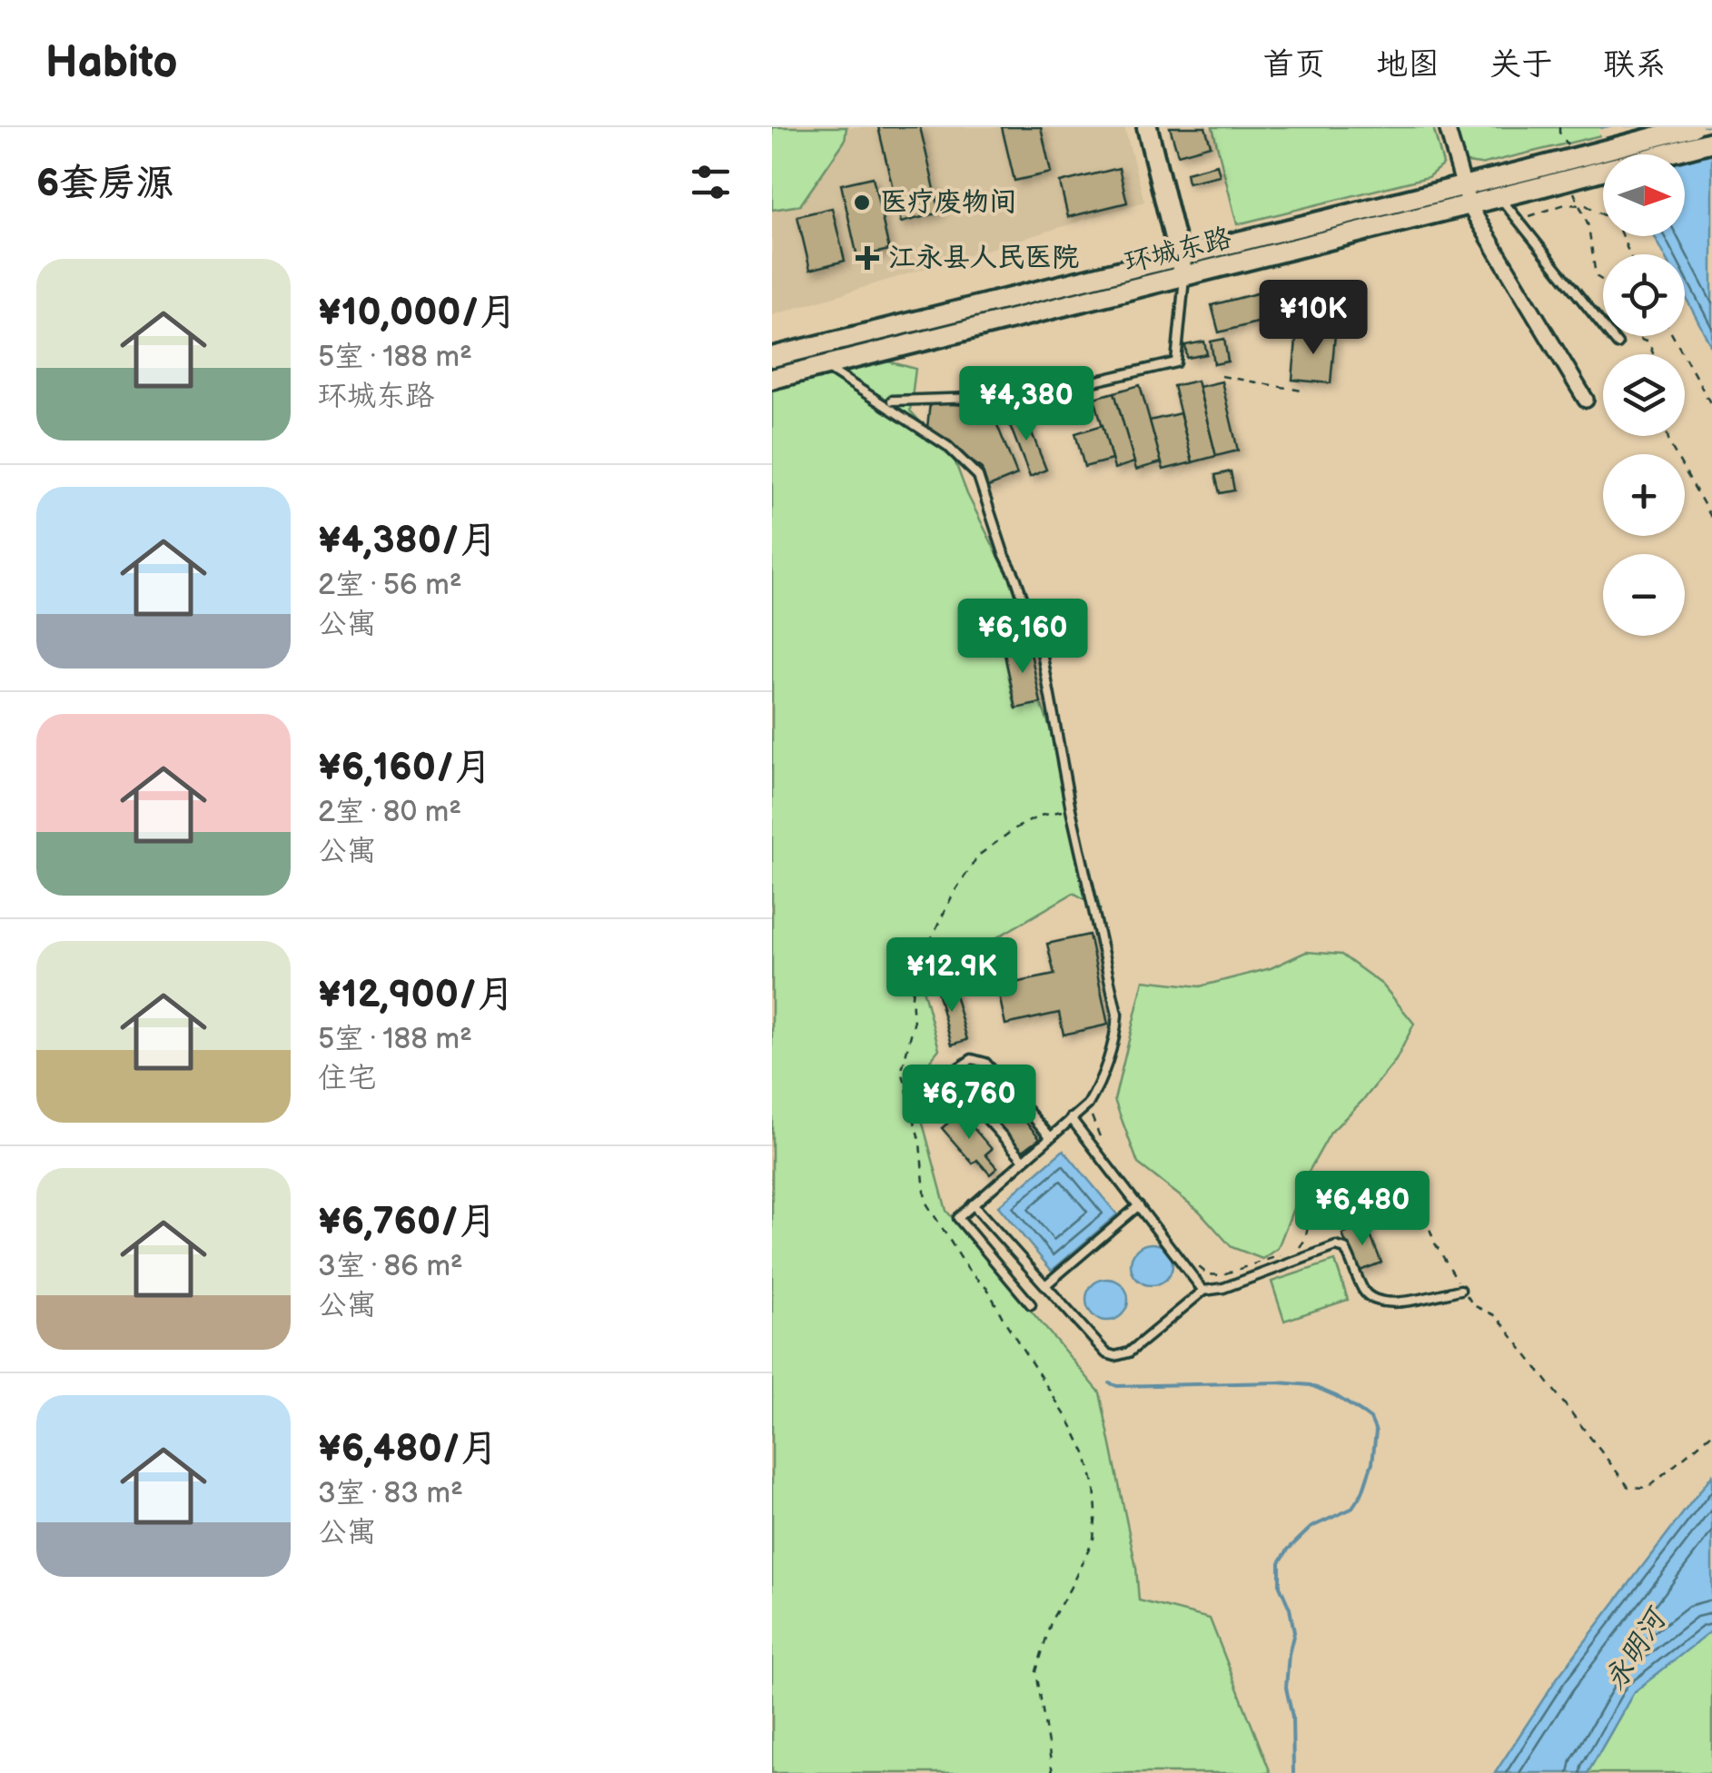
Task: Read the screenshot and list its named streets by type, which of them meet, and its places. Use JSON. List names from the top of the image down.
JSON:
{
  "streets": {
    "main road": ["环城东路"]
  },
  "water": ["永明河"],
  "places": {
    "other": ["医疗废物间"],
    "health": ["江永县人民医院"]
  },
  "north": "right",
  "page": {
    "header": "Habito",
    "nav": [
      "首页",
      "地图",
      "关于",
      "联系"
    ],
    "heading": "6套房源",
    "map_buttons": ["+", "−"],
    "list": [
      {
        "name": "¥10,000/月",
        "note": "5室 · 188 m² · 环城东路"
      },
      {
        "name": "¥4,380/月",
        "note": "2室 · 56 m² · 公寓"
      },
      {
        "name": "¥6,160/月",
        "note": "2室 · 80 m² · 公寓"
      },
      {
        "name": "¥12,900/月",
        "note": "5室 · 188 m² · 住宅"
      },
      {
        "name": "¥6,760/月",
        "note": "3室 · 86 m² · 公寓"
      },
      {
        "name": "¥6,480/月",
        "note": "3室 · 83 m² · 公寓"
      }
    ],
    "price": [
      "¥10K",
      "¥4,380",
      "¥6,160",
      "¥12.9K",
      "¥6,760",
      "¥6,480"
    ]
  }
}
